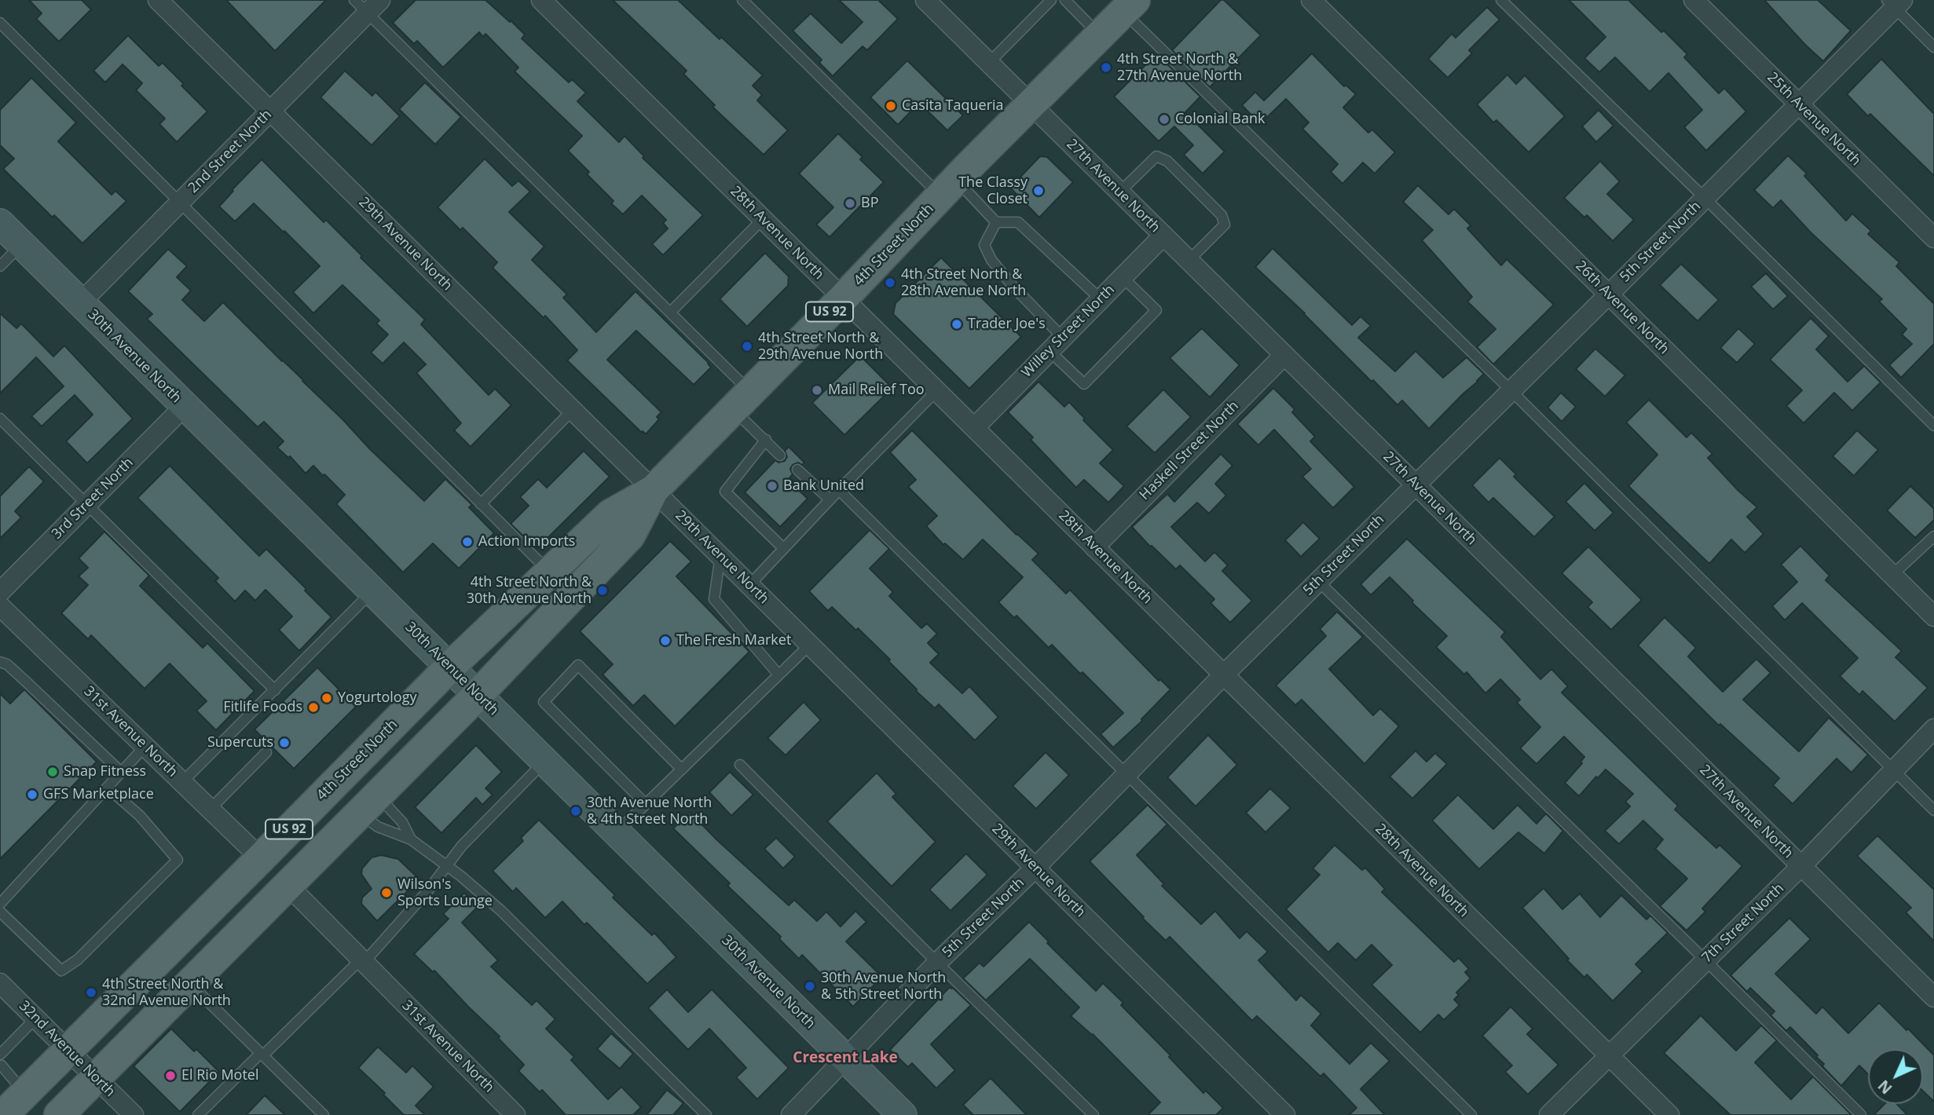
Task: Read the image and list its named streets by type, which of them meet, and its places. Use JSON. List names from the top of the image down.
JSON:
{
  "streets": {
    "main road": ["4th Street North", "US 92"],
    "street": [
      "25th Avenue North",
      "2nd Street North",
      "27th Avenue North",
      "28th Avenue North",
      "5th Street North",
      "29th Avenue North",
      "26th Avenue North",
      "Willey Street North",
      "30th Avenue North",
      "Haskell Street North",
      "3rd Street North",
      "31st Avenue North",
      "7th Street North",
      "32nd Avenue North"
    ]
  },
  "crossings": [
    ["25th Avenue North", "5th Street North"],
    ["2nd Street North", "29th Avenue North"],
    ["2nd Street North", "30th Avenue North"],
    ["27th Avenue North", "5th Street North"],
    ["27th Avenue North", "4th Street North"],
    ["27th Avenue North", "Willey Street North"],
    ["27th Avenue North", "Haskell Street North"],
    ["27th Avenue North", "7th Street North"],
    ["28th Avenue North", "5th Street North"],
    ["28th Avenue North", "4th Street North"],
    ["28th Avenue North", "Willey Street North"],
    ["28th Avenue North", "Haskell Street North"],
    ["28th Avenue North", "7th Street North"],
    ["5th Street North", "29th Avenue North"],
    ["5th Street North", "26th Avenue North"],
    ["5th Street North", "30th Avenue North"],
    ["29th Avenue North", "4th Street North"],
    ["4th Street North", "30th Avenue North"],
    ["4th Street North", "31st Avenue North"],
    ["4th Street North", "32nd Avenue North"],
    ["30th Avenue North", "3rd Street North"]
  ],
  "districts": ["Crescent Lake"],
  "places": [
    "4th Street North & 27th Avenue North",
    "Casita Taqueria",
    "Colonial Bank",
    "The Classy Closet",
    "BP",
    "4th Street North & 28th Avenue North",
    "Trader Joe's",
    "4th Street North & 29th Avenue North",
    "Mail Relief Too",
    "Bank United",
    "Action Imports",
    "4th Street North & 30th Avenue North",
    "The Fresh Market",
    "Yogurtology",
    "Fitlife Foods",
    "Supercuts",
    "Snap Fitness",
    "GFS Marketplace",
    "30th Avenue North & 4th Street North",
    "Wilson's Sports Lounge",
    "30th Avenue North & 5th Street North",
    "4th Street North & 32nd Avenue North",
    "El Rio Motel"
  ],
  "north": "bottom left"
}
